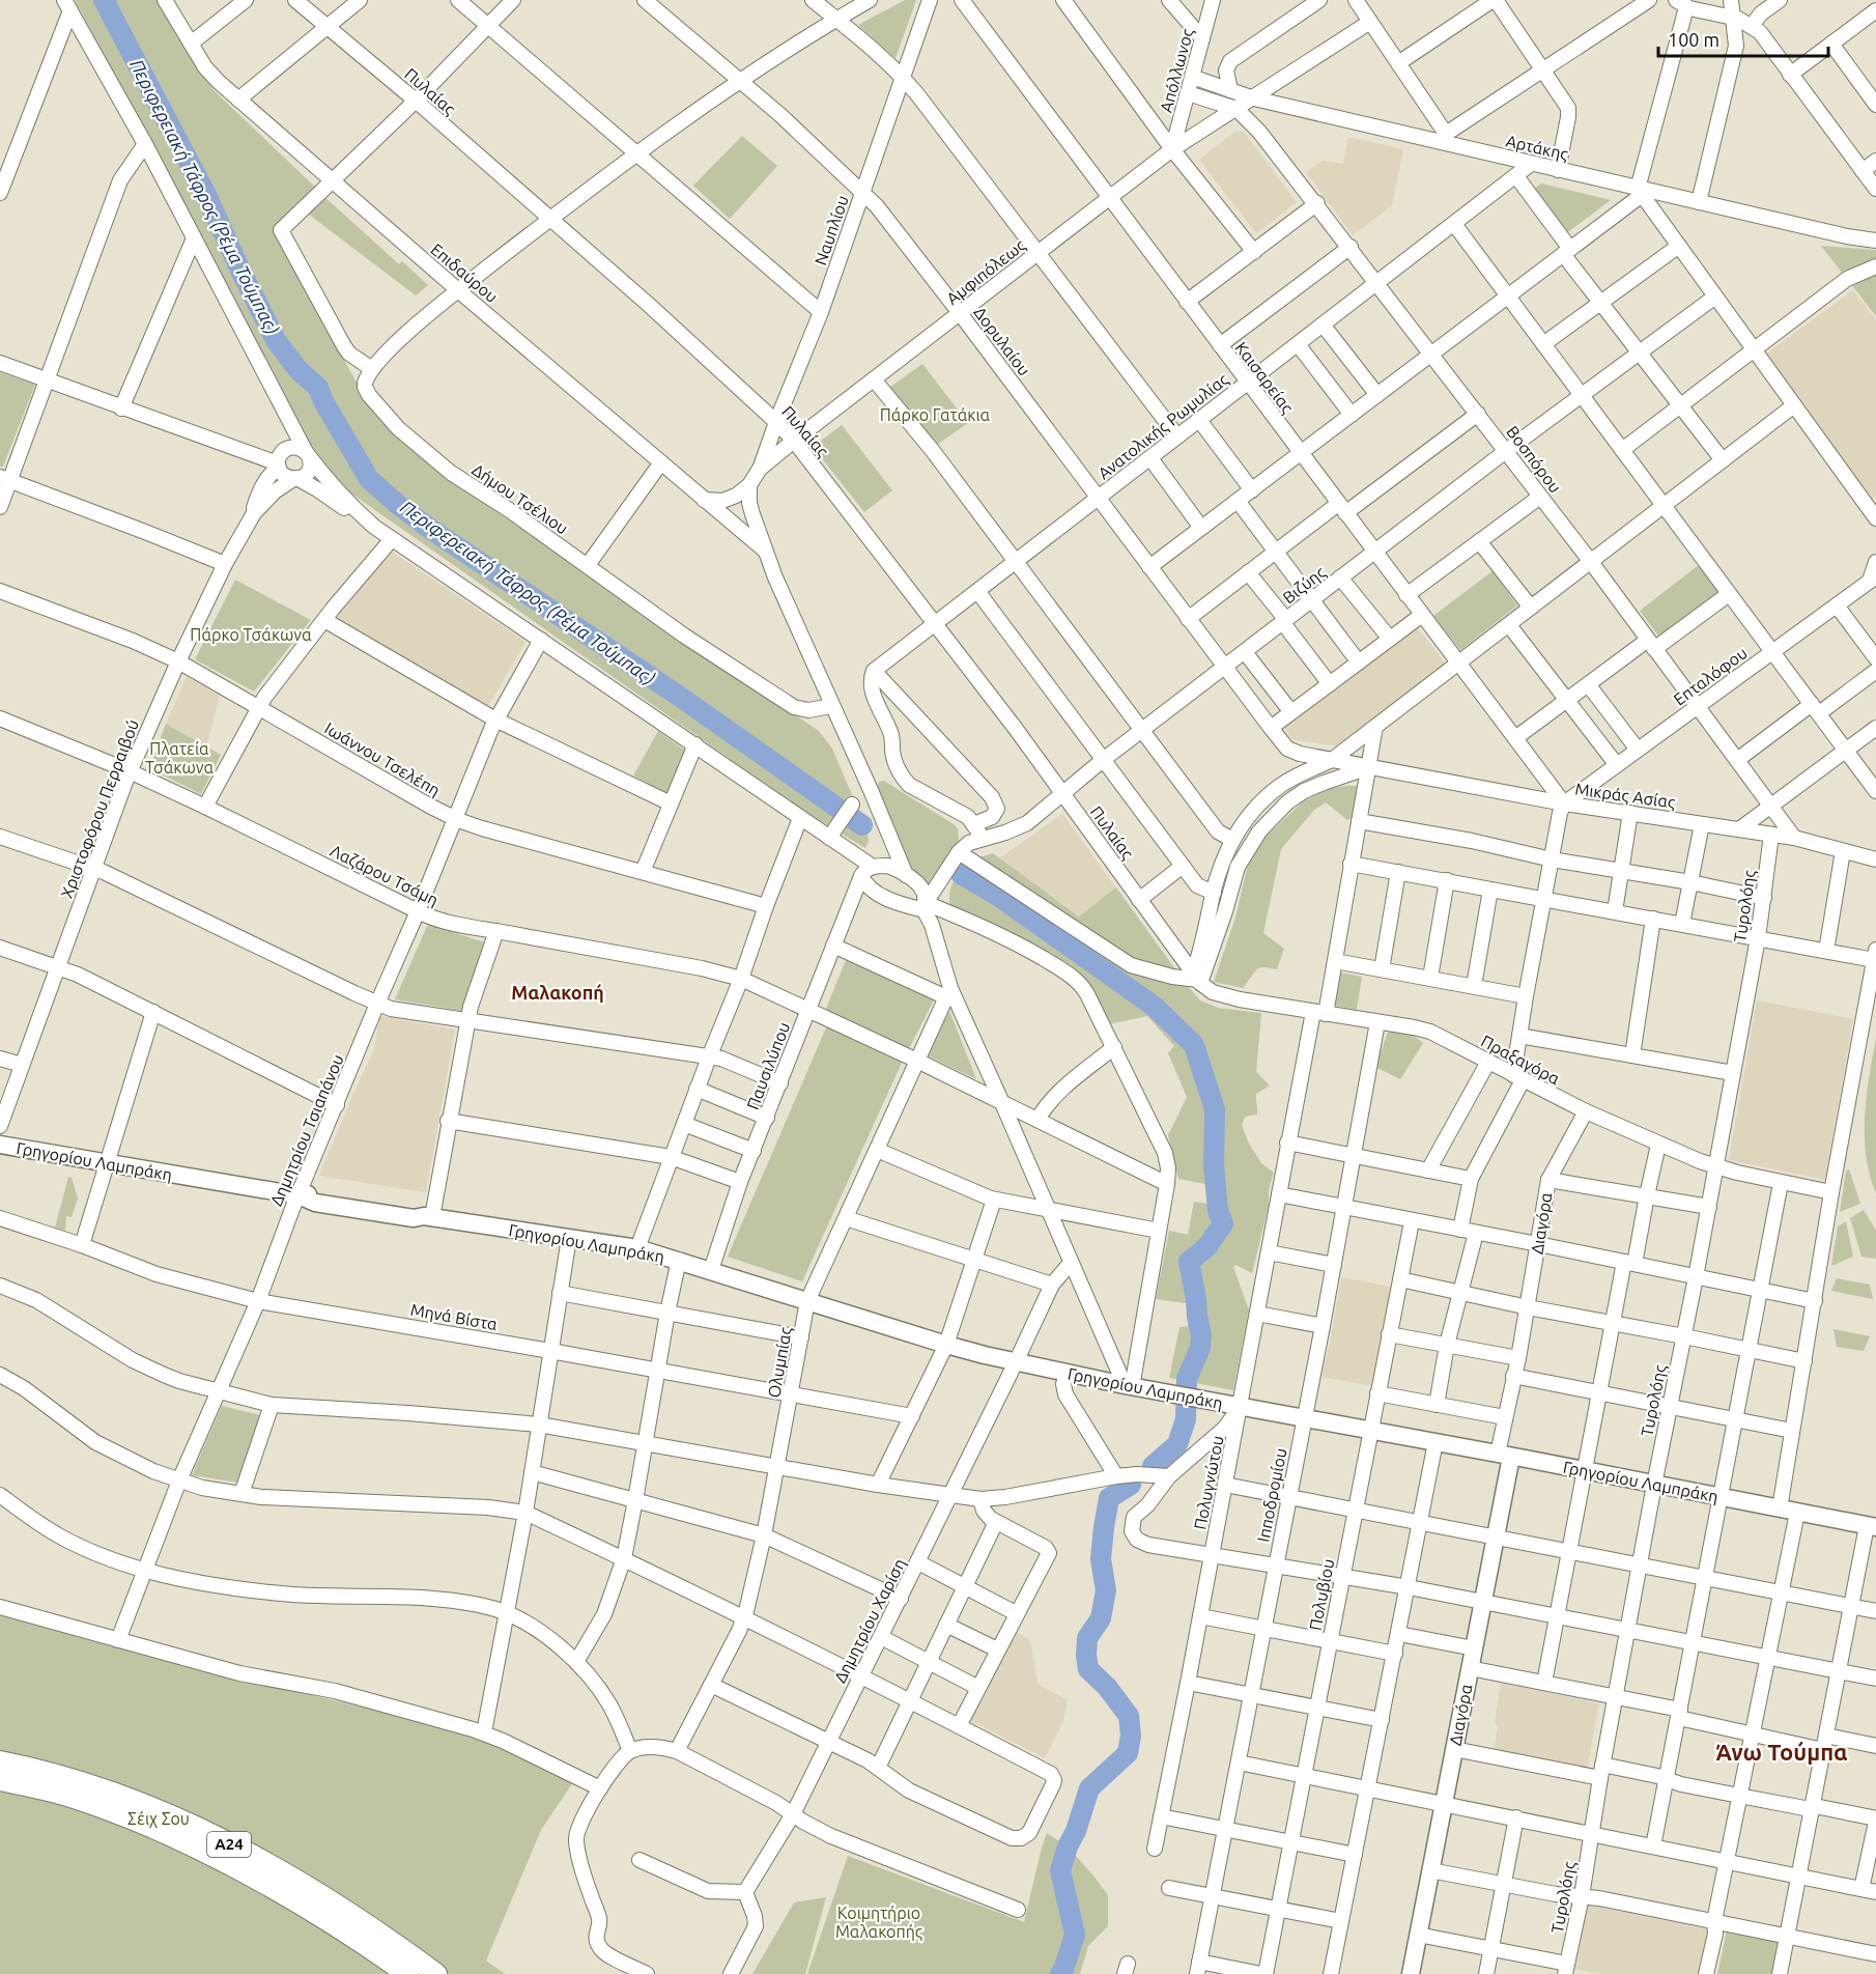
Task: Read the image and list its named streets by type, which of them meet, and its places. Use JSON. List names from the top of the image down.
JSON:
{
  "streets": {
    "highway": ["Α24"],
    "main road": ["Γρηγορίου Λαμπράκη", "Διαγόρα"],
    "street": [
      "Απόλλωνος",
      "Πυλαίας",
      "Αρτάκης",
      "Ναυπλίου",
      "Αμφιπόλεως",
      "Επιδαύρου",
      "Δορυλαίου",
      "Καισαρείας",
      "Ανατολικής Ρωμυλίας",
      "Βοσπόρου",
      "Δήμου Τσέλιου",
      "Βιζύης",
      "Επταλόφου",
      "Ιωάννου Τσελέπη",
      "Μικράς Ασίας",
      "Χριστοφόρου Περραιβού",
      "Λαζάρου Τσάμη",
      "Τυρολόης",
      "Πραξαγόρα",
      "Παυσιλύπου",
      "Δημητρίου Τσιαπάνου",
      "Μηνά Βίστα",
      "Ολυμπίας",
      "Πολυγνώτου",
      "Ιπποδρομίου",
      "Πολυβίου",
      "Δημητρίου Χαρίση"
    ]
  },
  "crossings": [
    ["Απόλλωνος", "Αρτάκης"],
    ["Απόλλωνος", "Αμφιπόλεως"],
    ["Πυλαίας", "Ναυπλίου"],
    ["Πυλαίας", "Αμφιπόλεως"],
    ["Πυλαίας", "Ανατολικής Ρωμυλίας"],
    ["Πυλαίας", "Βιζύης"],
    ["Πυλαίας", "Μικράς Ασίας"],
    ["Πυλαίας", "Πραξαγόρα"],
    ["Αρτάκης", "Αμφιπόλεως"],
    ["Αρτάκης", "Ανατολικής Ρωμυλίας"],
    ["Ναυπλίου", "Αμφιπόλεως"],
    ["Ναυπλίου", "Δορυλαίου"],
    ["Αμφιπόλεως", "Επιδαύρου"],
    ["Αμφιπόλεως", "Δορυλαίου"],
    ["Αμφιπόλεως", "Καισαρείας"],
    ["Αμφιπόλεως", "Βοσπόρου"],
    ["Επιδαύρου", "Δήμου Τσέλιου"],
    ["Δορυλαίου", "Ανατολικής Ρωμυλίας"],
    ["Δορυλαίου", "Βιζύης"],
    ["Δορυλαίου", "Μικράς Ασίας"],
    ["Καισαρείας", "Ανατολικής Ρωμυλίας"],
    ["Καισαρείας", "Βιζύης"],
    ["Καισαρείας", "Επταλόφου"],
    ["Καισαρείας", "Μικράς Ασίας"],
    ["Ανατολικής Ρωμυλίας", "Βοσπόρου"],
    ["Βοσπόρου", "Βιζύης"],
    ["Βοσπόρου", "Επταλόφου"],
    ["Βοσπόρου", "Μικράς Ασίας"],
    ["Επταλόφου", "Μικράς Ασίας"],
    ["Ιωάννου Τσελέπη", "Χριστοφόρου Περραιβού"],
    ["Ιωάννου Τσελέπη", "Δημητρίου Τσιαπάνου"],
    ["Μικράς Ασίας", "Τυρολόης"],
    ["Μικράς Ασίας", "Πραξαγόρα"],
    ["Μικράς Ασίας", "Πολυγνώτου"],
    ["Χριστοφόρου Περραιβού", "Λαζάρου Τσάμη"],
    ["Λαζάρου Τσάμη", "Παυσιλύπου"],
    ["Λαζάρου Τσάμη", "Δημητρίου Τσιαπάνου"],
    ["Λαζάρου Τσάμη", "Ολυμπίας"],
    ["Τυρολόης", "Πραξαγόρα"],
    ["Τυρολόης", "Γρηγορίου Λαμπράκη"],
    ["Πραξαγόρα", "Διαγόρα"],
    ["Πραξαγόρα", "Πολυγνώτου"],
    ["Πραξαγόρα", "Ιπποδρομίου"],
    ["Παυσιλύπου", "Γρηγορίου Λαμπράκη"],
    ["Δημητρίου Τσιαπάνου", "Γρηγορίου Λαμπράκη"],
    ["Δημητρίου Τσιαπάνου", "Μηνά Βίστα"],
    ["Γρηγορίου Λαμπράκη", "Διαγόρα"],
    ["Γρηγορίου Λαμπράκη", "Ολυμπίας"],
    ["Γρηγορίου Λαμπράκη", "Πολυγνώτου"],
    ["Γρηγορίου Λαμπράκη", "Ιπποδρομίου"],
    ["Γρηγορίου Λαμπράκη", "Πολυβίου"],
    ["Γρηγορίου Λαμπράκη", "Δημητρίου Χαρίση"],
    ["Μηνά Βίστα", "Ολυμπίας"]
  ],
  "districts": ["Μαλακοπή", "Άνω Τούμπα"],
  "water": ["Περιφερειακή Τάφρος (Ρέμα Τούμπας)"],
  "parks": [
    "Πάρκο Γατάκια",
    "Πάρκο Τσάκωνα",
    "Πλατεία Τσάκωνα",
    "Σέιχ Σου",
    "Κοιμητήριο Μαλακοπής"
  ],
  "scale_bar": "100 m"
}
